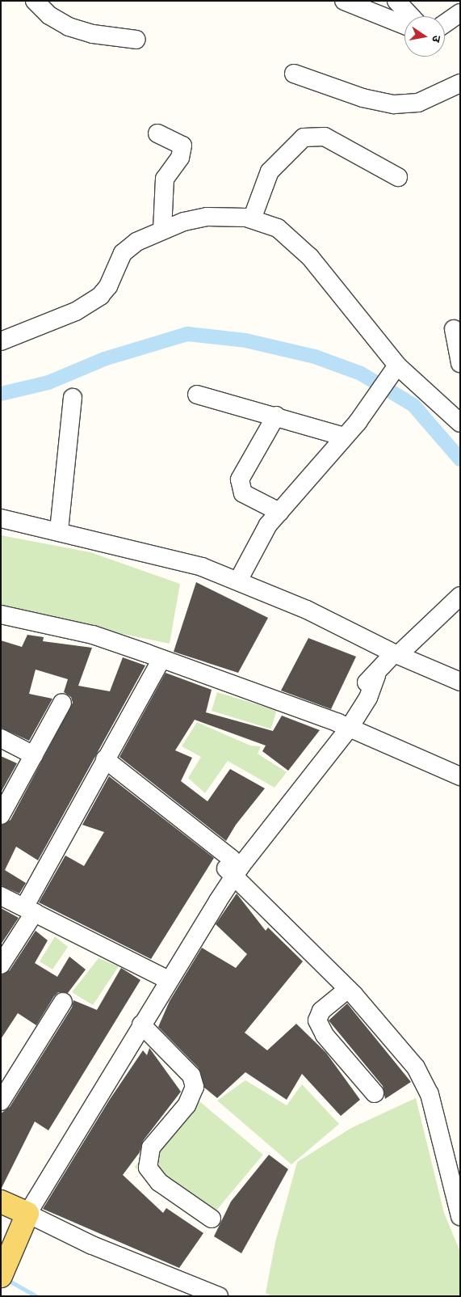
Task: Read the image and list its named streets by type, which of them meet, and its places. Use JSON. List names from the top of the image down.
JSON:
{
  "north": "right"
}
